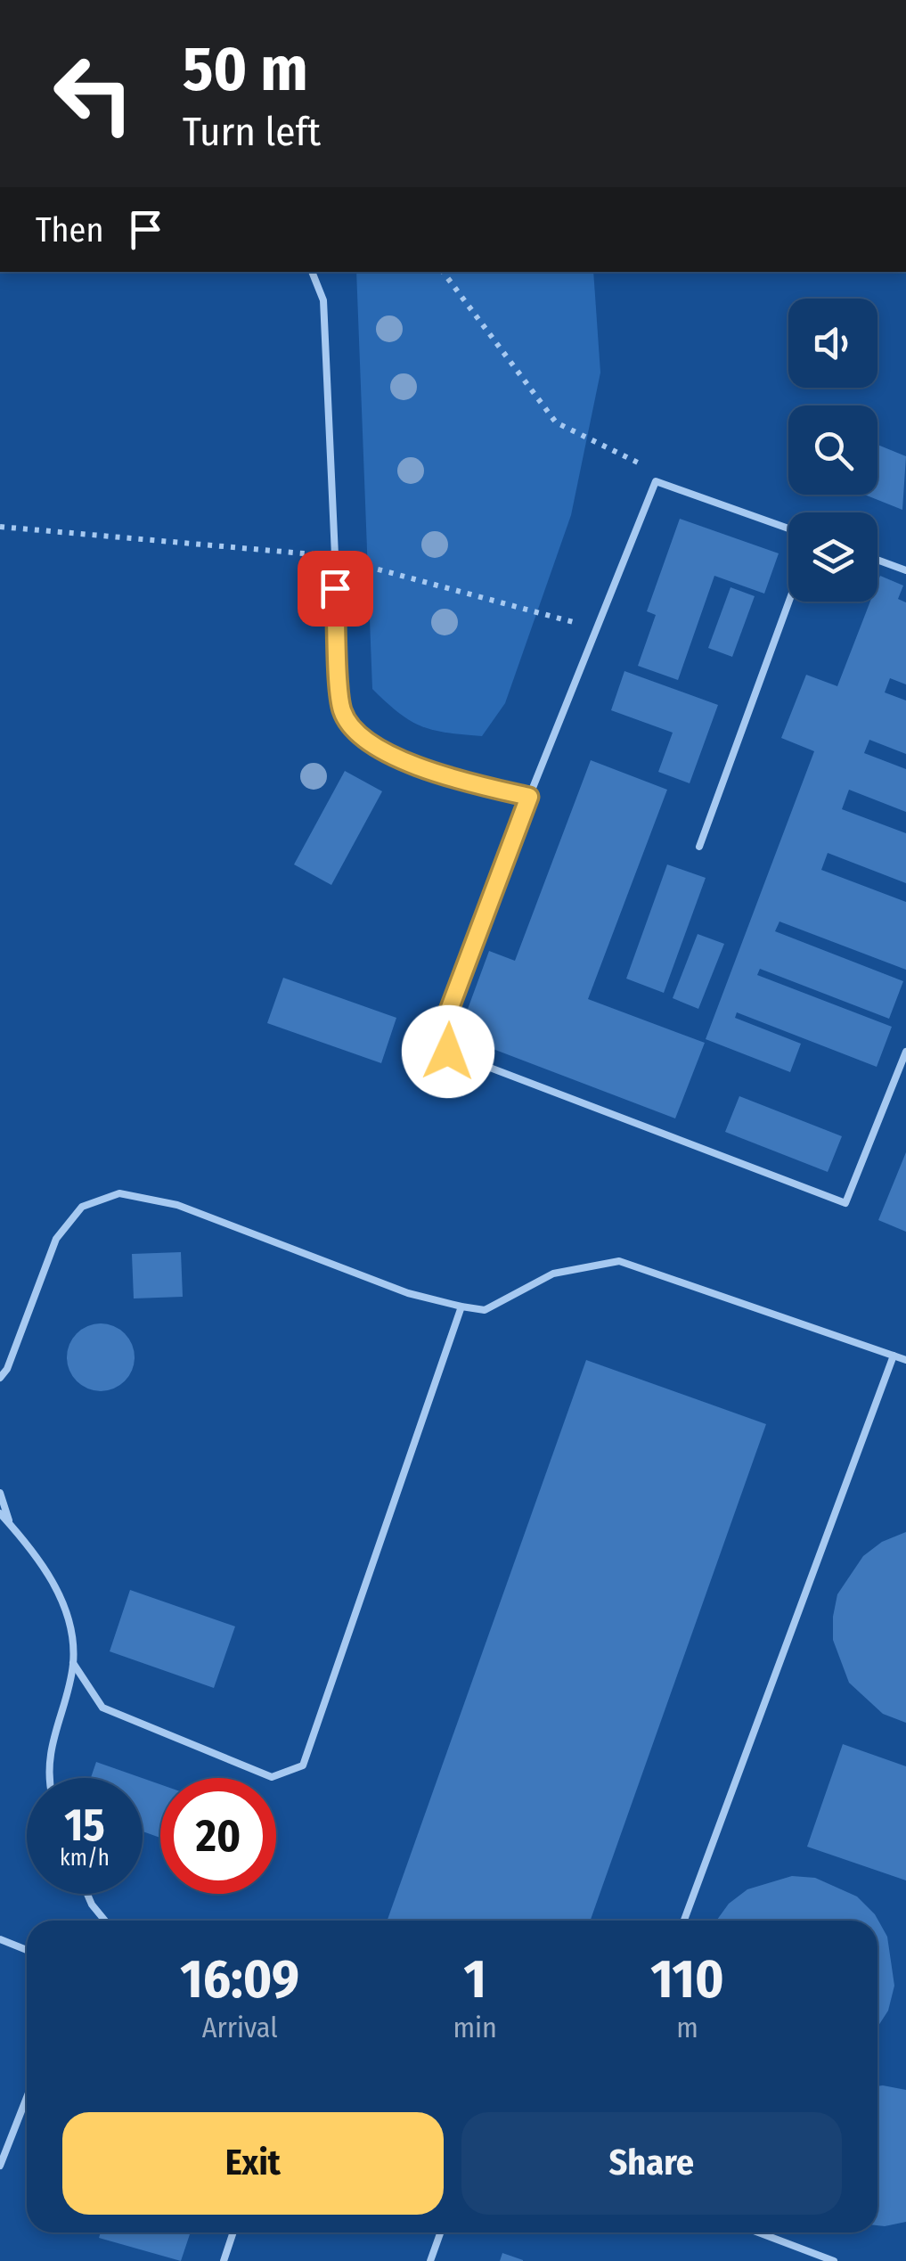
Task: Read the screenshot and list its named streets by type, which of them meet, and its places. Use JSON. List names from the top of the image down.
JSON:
{
  "page": {
    "turn": ["50 m", "Turn left"],
    "then": "Then",
    "speed": "15 km/h",
    "limit": "20",
    "eta": [
      "16:09",
      "Arrival",
      "1",
      "min",
      "110",
      "m"
    ],
    "buttons": ["Exit", "Share"]
  }
}
